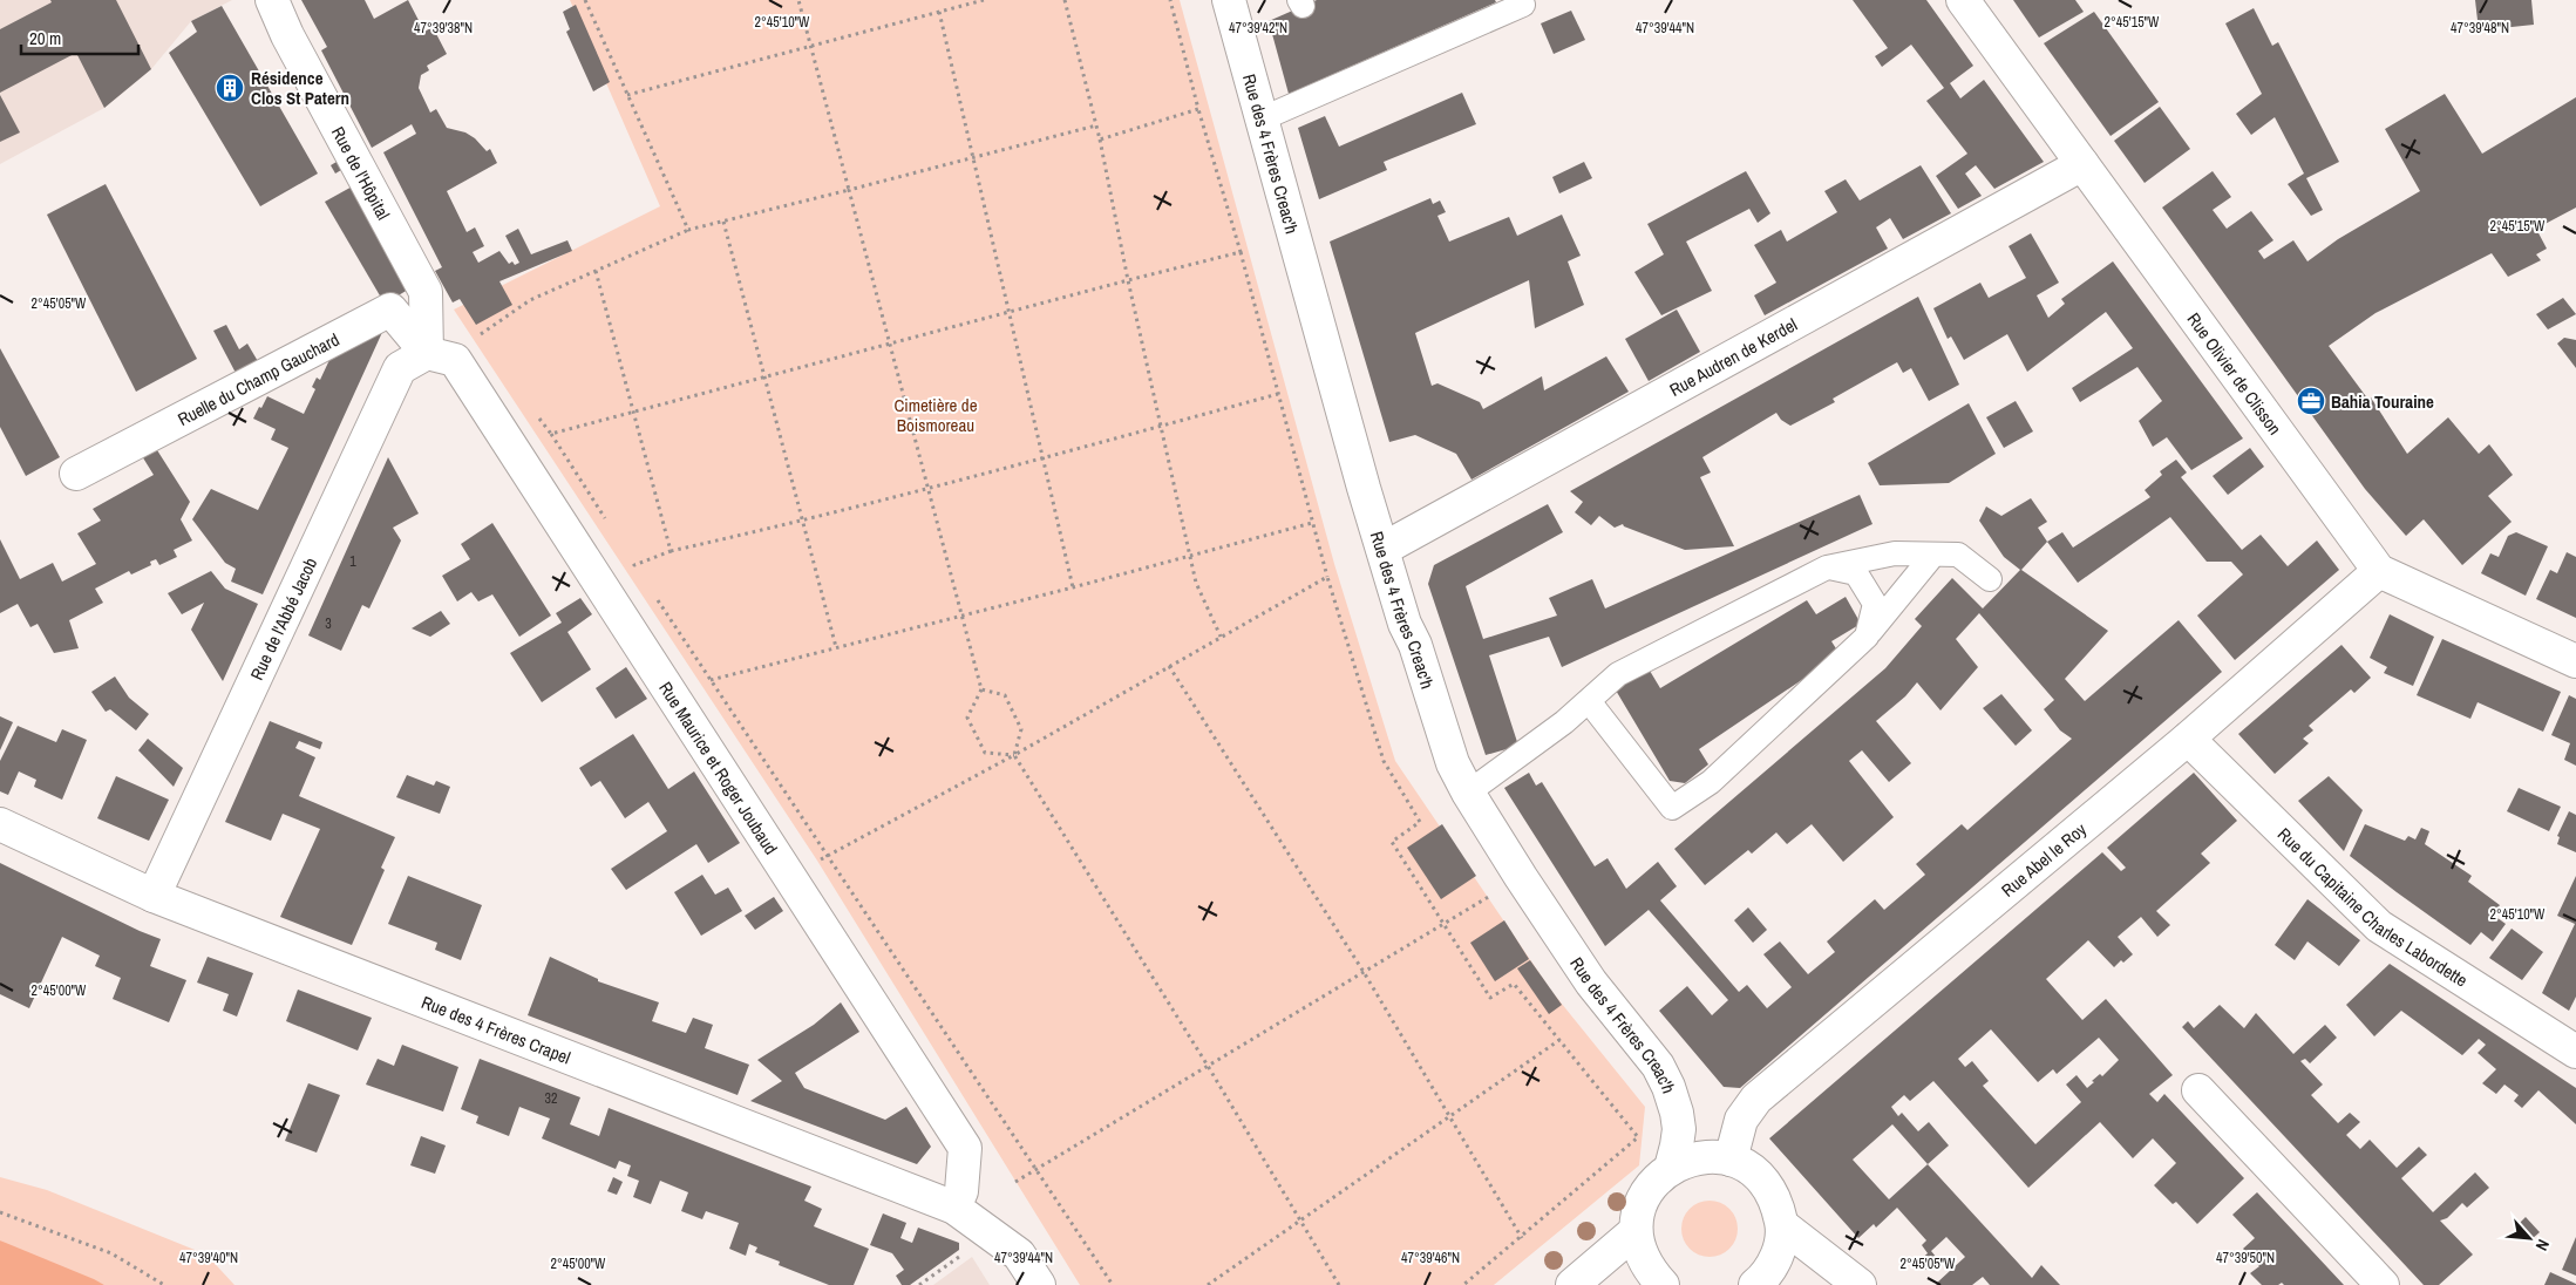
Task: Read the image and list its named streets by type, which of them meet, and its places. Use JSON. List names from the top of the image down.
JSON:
{
  "streets": {
    "street": [
      "Rue des 4 Frères Creac'h",
      "Rue de l'Hôpital",
      "Rue Audren de Kerdel",
      "Rue Olivier de Clisson",
      "Ruelle du Champ Gauchard",
      "Rue de l'Abbé Jacob",
      "Rue Maurice et Roger Joubaud",
      "Rue Abel le Roy",
      "Rue du Capitaine Charles Labordette",
      "Rue des 4 Frères Crapel"
    ]
  },
  "crossings": [
    ["Rue des 4 Frères Creac'h", "Rue Audren de Kerdel"],
    ["Rue de l'Hôpital", "Ruelle du Champ Gauchard"],
    ["Rue de l'Hôpital", "Rue de l'Abbé Jacob"],
    ["Rue de l'Hôpital", "Rue Maurice et Roger Joubaud"],
    ["Rue Audren de Kerdel", "Rue Olivier de Clisson"],
    ["Rue Olivier de Clisson", "Rue Abel le Roy"],
    ["Ruelle du Champ Gauchard", "Rue de l'Abbé Jacob"],
    ["Ruelle du Champ Gauchard", "Rue Maurice et Roger Joubaud"],
    ["Rue de l'Abbé Jacob", "Rue Maurice et Roger Joubaud"],
    ["Rue de l'Abbé Jacob", "Rue des 4 Frères Crapel"],
    ["Rue Maurice et Roger Joubaud", "Rue des 4 Frères Crapel"],
    ["Rue Abel le Roy", "Rue du Capitaine Charles Labordette"]
  ],
  "parks": ["Cimetière de Boismoreau"],
  "places": {
    "building": ["Résidence Clos St Patern"],
    "office": ["Bahia Touraine"]
  },
  "house_numbers": ["1", "3", "32"],
  "scale_bar": "20 m",
  "north": "bottom right",
  "coordinates": [
    "2°45'10\"W",
    "2°45'15\"W",
    "47°39'38\"N",
    "47°39'42\"N",
    "47°39'44\"N",
    "47°39'48\"N",
    "2°45'05\"W",
    "2°45'00\"W",
    "47°39'40\"N",
    "47°39'46\"N",
    "47°39'50\"N"
  ]
}
